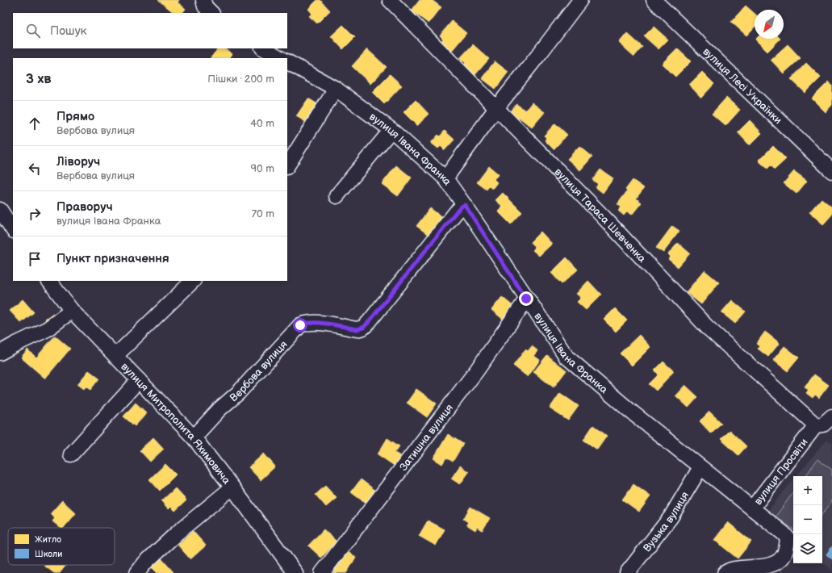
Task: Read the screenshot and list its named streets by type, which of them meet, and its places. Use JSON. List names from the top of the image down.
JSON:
{
  "streets": {
    "street": [
      "вулиця Лесі Українки",
      "вулиця Івана Франка",
      "вулиця Тараса Шевченка",
      "Вербова вулиця",
      "вулиця Митрополита Яхимовича",
      "Затишна вулиця",
      "вулиця Просвіти",
      "Вузька вулиця"
    ]
  },
  "crossings": [
    ["вулиця Івана Франка", "Вербова вулиця"],
    ["вулиця Івана Франка", "Затишна вулиця"],
    ["вулиця Івана Франка", "вулиця Просвіти"],
    ["вулиця Івана Франка", "Вузька вулиця"],
    ["вулиця Тараса Шевченка", "вулиця Просвіти"],
    ["Вербова вулиця", "вулиця Митрополита Яхимовича"]
  ],
  "legend": ["Житло", "Школи"],
  "north": "bottom left",
  "page": {
    "search": "Пошук",
    "heading": ["3 хв", "Пішки · 200 m"],
    "list": [
      ["Прямо", "Вербова вулиця", "40 m"],
      ["Ліворуч", "Вербова вулиця", "90 m"],
      ["Праворуч", "вулиця Івана Франка", "70 m"],
      "Пункт призначення"
    ],
    "map_buttons": ["+", "−"]
  }
}
